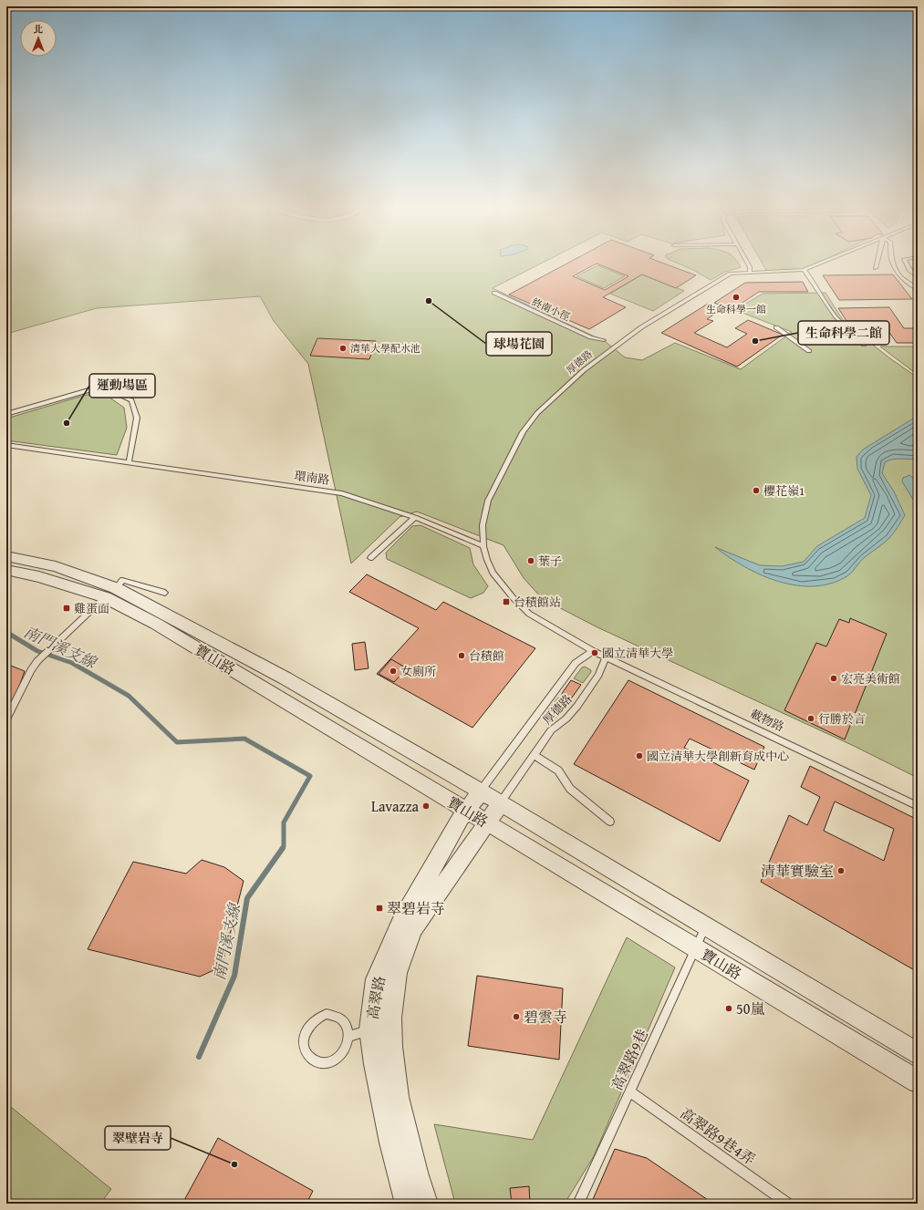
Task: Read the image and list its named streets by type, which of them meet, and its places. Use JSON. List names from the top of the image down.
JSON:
{
  "streets": {
    "street": ["寶山路", "高翠路"],
    "lane": [
      "終南小徑",
      "厚德路",
      "環南路",
      "載物路",
      "高翠路9巷",
      "高翠路9巷4弄"
    ]
  },
  "crossings": [
    ["厚德路", "環南路"],
    ["厚德路", "寶山路"],
    ["厚德路", "載物路"],
    ["厚德路", "高翠路"],
    ["寶山路", "高翠路"],
    ["寶山路", "高翠路9巷"],
    ["高翠路9巷", "高翠路9巷4弄"]
  ],
  "water": ["南門溪支線"],
  "places": {
    "other": [
      "生命科學一館",
      "球場花園",
      "生命科學二館",
      "清華大學配水池",
      "運動場區",
      "櫻花嶺1",
      "葉子",
      "國立清華大學",
      "台積館",
      "女廁所",
      "宏亮美術館",
      "行勝於言",
      "國立清華大學創新育成中心",
      "Lavazza",
      "清華實驗室",
      "50嵐",
      "碧雲寺",
      "翠壁岩寺"
    ],
    "transit": ["台積館站", "雞蛋面", "翠碧岩寺"]
  },
  "north": "top"
}
